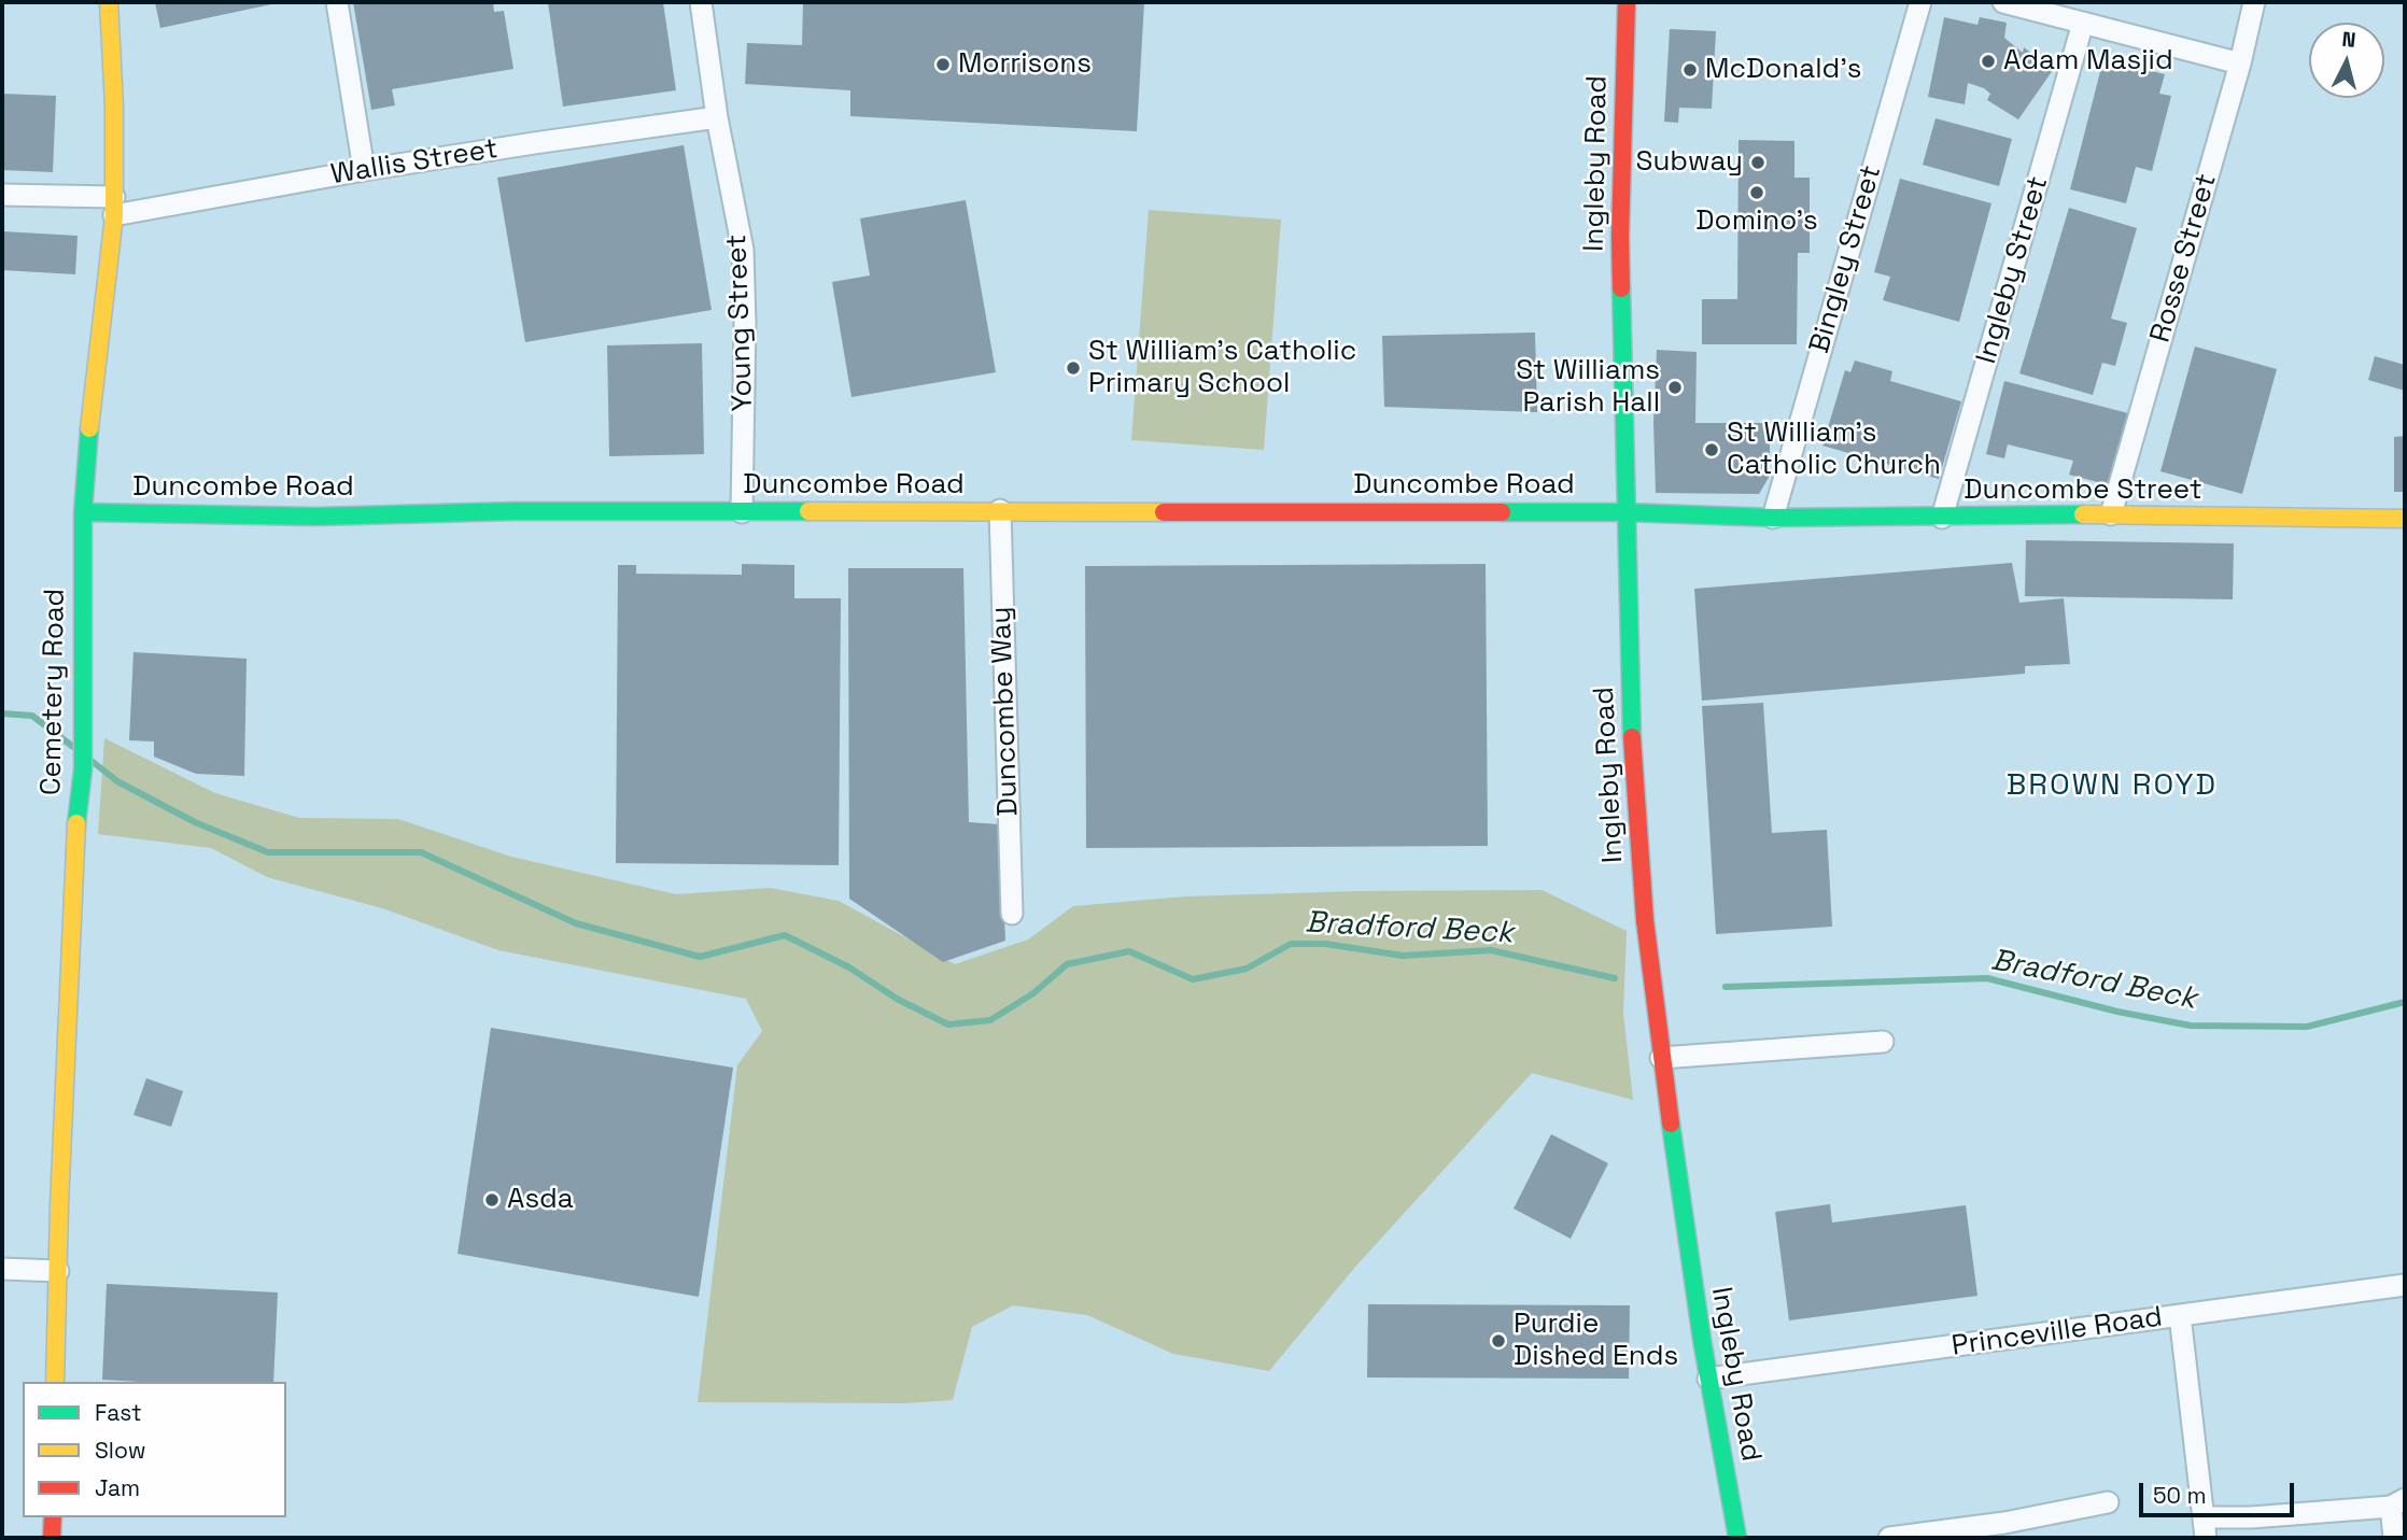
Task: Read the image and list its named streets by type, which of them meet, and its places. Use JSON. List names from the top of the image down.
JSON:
{
  "streets": {
    "street": [
      "Wallis Street",
      "Ingleby Road",
      "Rosse Street",
      "Bingley Street",
      "Ingleby Street",
      "Young Street",
      "Duncombe Road",
      "Duncombe Street",
      "Cemetery Road",
      "Duncombe Way",
      "Princeville Road"
    ]
  },
  "crossings": [
    ["Wallis Street", "Young Street"],
    ["Wallis Street", "Cemetery Road"],
    ["Ingleby Road", "Duncombe Road"],
    ["Ingleby Road", "Duncombe Street"],
    ["Ingleby Road", "Princeville Road"],
    ["Rosse Street", "Duncombe Street"],
    ["Bingley Street", "Duncombe Street"],
    ["Ingleby Street", "Duncombe Street"],
    ["Young Street", "Duncombe Road"],
    ["Duncombe Road", "Duncombe Street"],
    ["Duncombe Road", "Cemetery Road"],
    ["Duncombe Road", "Duncombe Way"]
  ],
  "districts": ["BROWN ROYD"],
  "water": ["Bradford Beck"],
  "places": [
    "Adam Masjid",
    "Morrisons",
    "McDonald's",
    "Subway",
    "Domino's",
    "St William's Catholic Primary School",
    "St Williams Parish Hall",
    "St William's Catholic Church",
    "Asda",
    "Purdie Dished Ends"
  ],
  "legend": ["Fast", "Slow", "Jam"],
  "scale_bar": "50 m",
  "north": "top"
}
